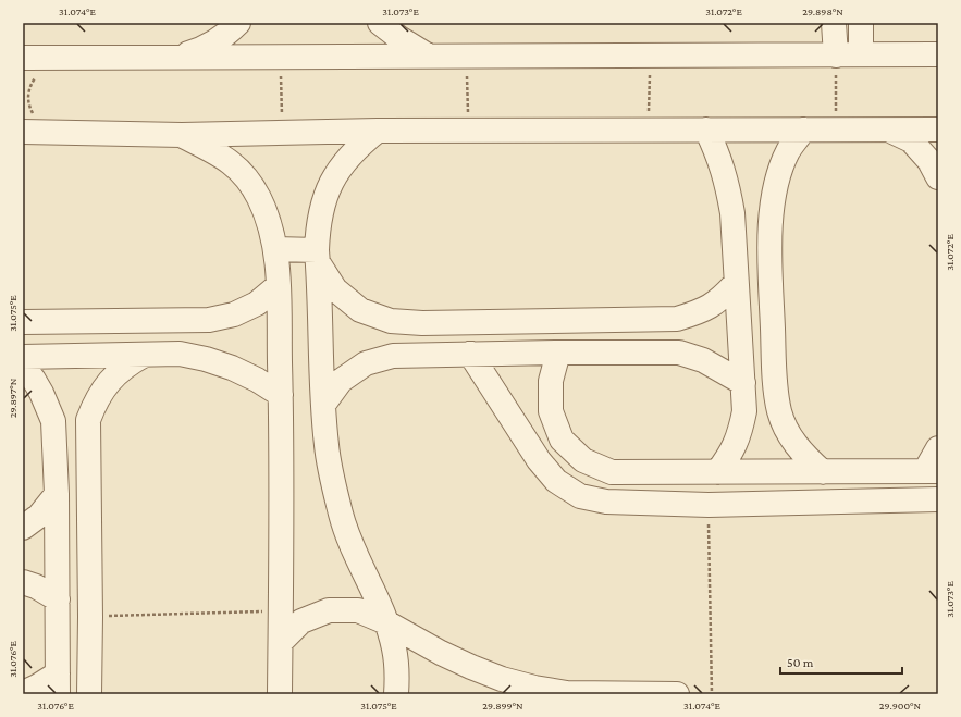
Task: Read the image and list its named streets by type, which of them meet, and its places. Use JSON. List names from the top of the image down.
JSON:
{
  "scale_bar": "50 m",
  "coordinates": [
    "31.074°E",
    "31.073°E",
    "31.072°E",
    "29.898°N",
    "31.075°E",
    "29.897°N",
    "31.076°E",
    "29.899°N",
    "29.900°N"
  ]
}
